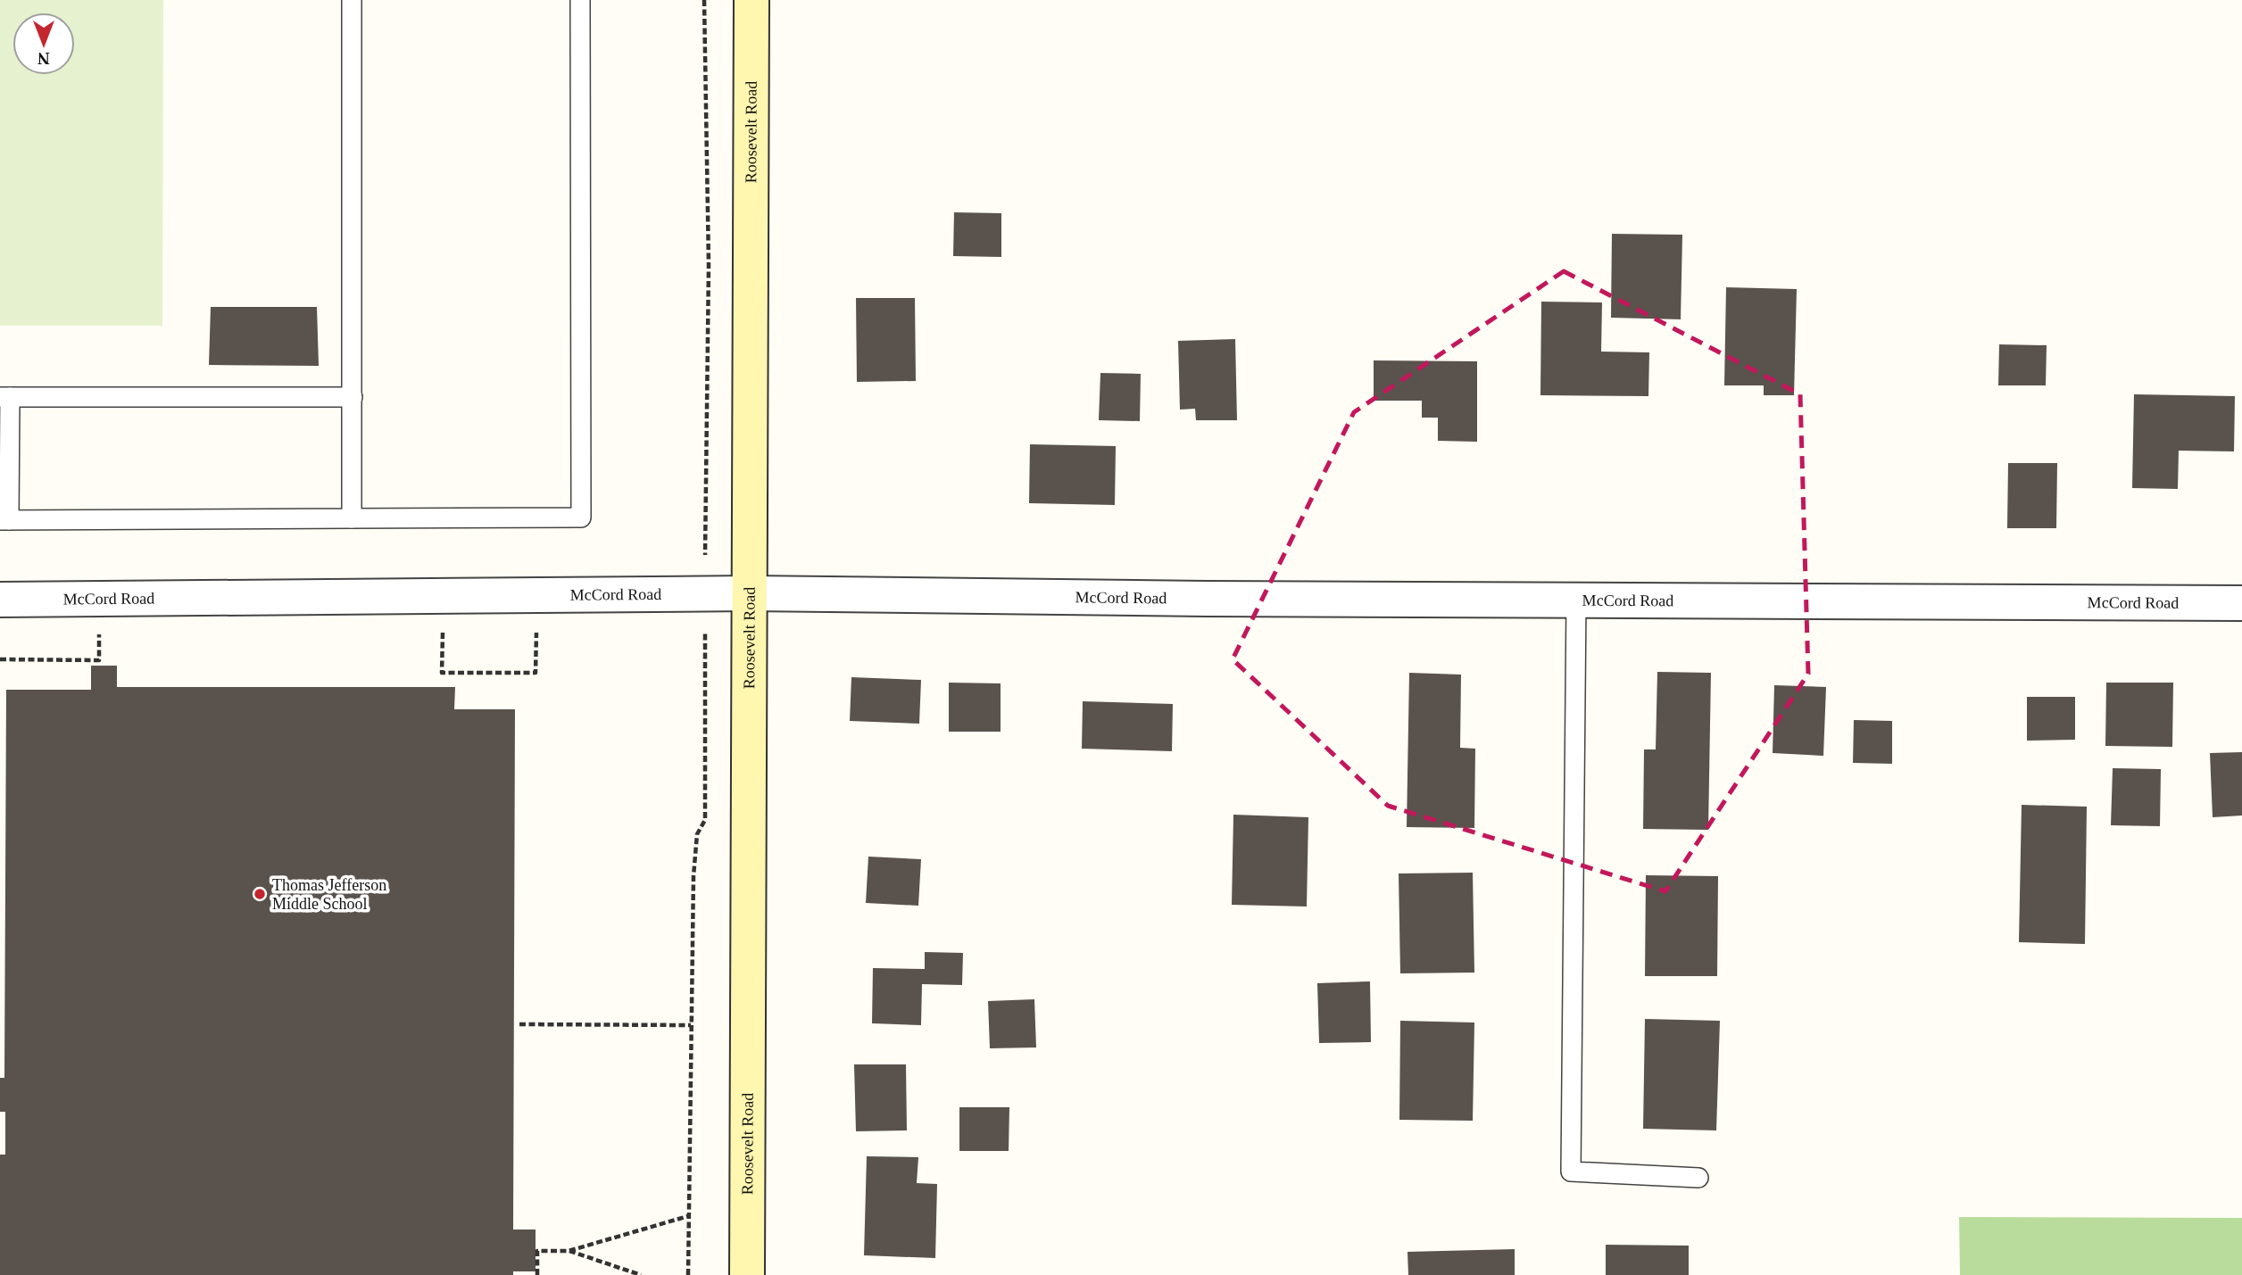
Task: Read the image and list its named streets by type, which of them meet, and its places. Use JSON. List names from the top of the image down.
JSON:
{
  "streets": {
    "street": ["Roosevelt Road", "McCord Road"]
  },
  "crossings": [
    ["Roosevelt Road", "McCord Road"]
  ],
  "places": ["Thomas Jefferson Middle School"],
  "north": "bottom"
}
